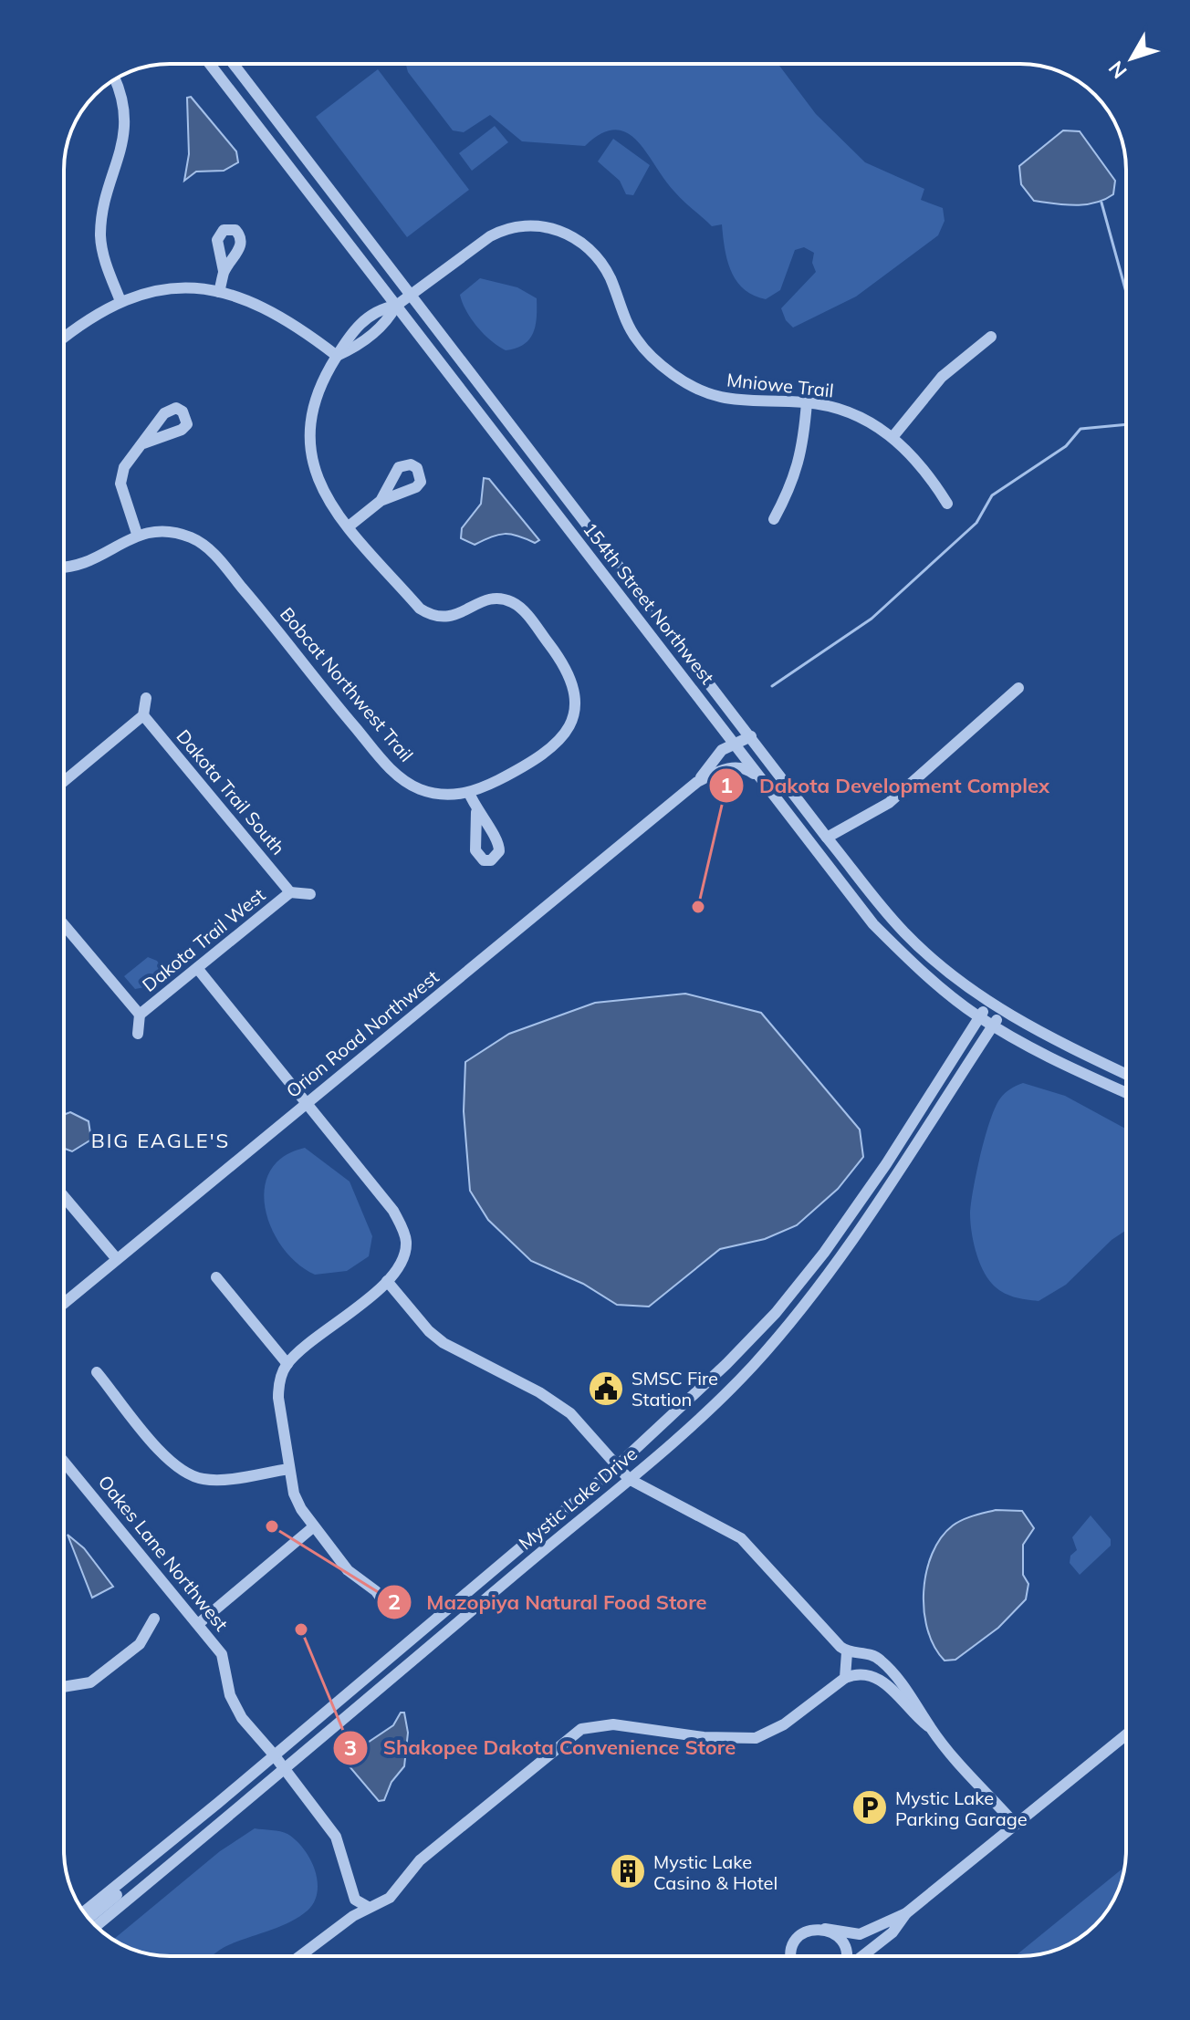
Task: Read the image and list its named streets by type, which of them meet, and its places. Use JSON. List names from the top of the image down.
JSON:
{
  "streets": {
    "street": [
      "Mniowe Trail",
      "154th Street Northwest",
      "Bobcat Northwest Trail",
      "Dakota Trail South",
      "Dakota Trail West",
      "Orion Road Northwest",
      "Mystic Lake Drive",
      "Oakes Lane Northwest"
    ]
  },
  "crossings": [
    ["Mniowe Trail", "154th Street Northwest"],
    ["Mniowe Trail", "Bobcat Northwest Trail"],
    ["154th Street Northwest", "Bobcat Northwest Trail"],
    ["154th Street Northwest", "Orion Road Northwest"],
    ["154th Street Northwest", "Mystic Lake Drive"],
    ["Dakota Trail South", "Dakota Trail West"],
    ["Mystic Lake Drive", "Oakes Lane Northwest"]
  ],
  "districts": ["BIG EAGLE'S"],
  "places": {
    "other": ["Dakota Development Complex", "Mazopiya Natural Food Store", "Shakopee Dakota Convenience Store"],
    "public building": ["SMSC Fire Station"],
    "parking": ["Mystic Lake Parking Garage"],
    "building": ["Mystic Lake Casino & Hotel"]
  },
  "north": "bottom left"
}
